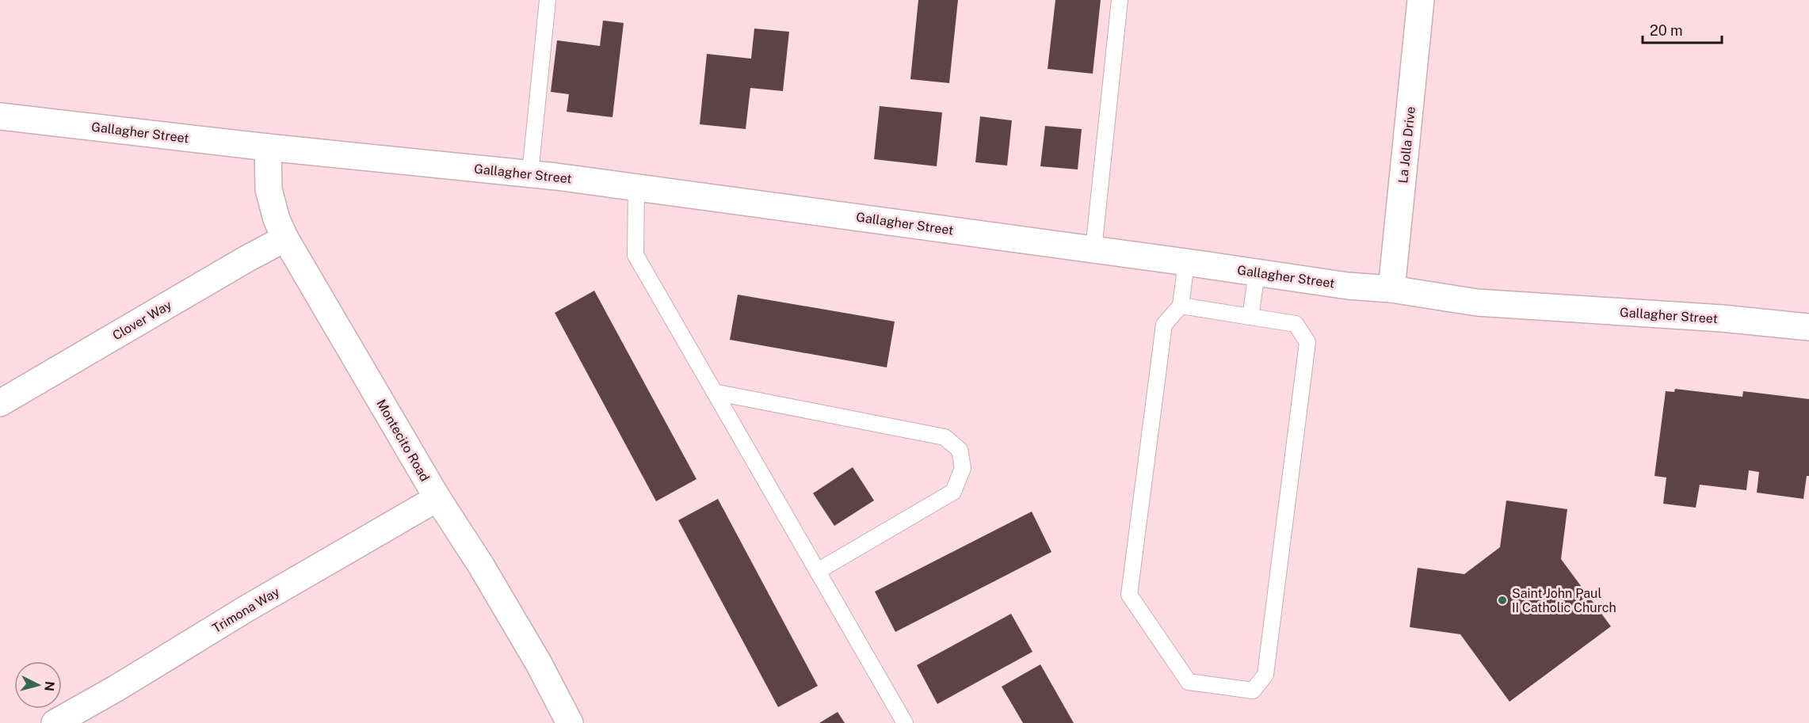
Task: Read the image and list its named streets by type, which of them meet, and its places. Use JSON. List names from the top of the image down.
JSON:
{
  "streets": {
    "street": [
      "Gallagher Street",
      "La Jolla Drive",
      "Clover Way",
      "Montecito Road",
      "Trimona Way"
    ]
  },
  "crossings": [
    ["Gallagher Street", "La Jolla Drive"],
    ["Gallagher Street", "Montecito Road"],
    ["Clover Way", "Montecito Road"],
    ["Montecito Road", "Trimona Way"]
  ],
  "places": ["Saint John Paul II Catholic Church"],
  "scale_bar": "20 m",
  "north": "right"
}
